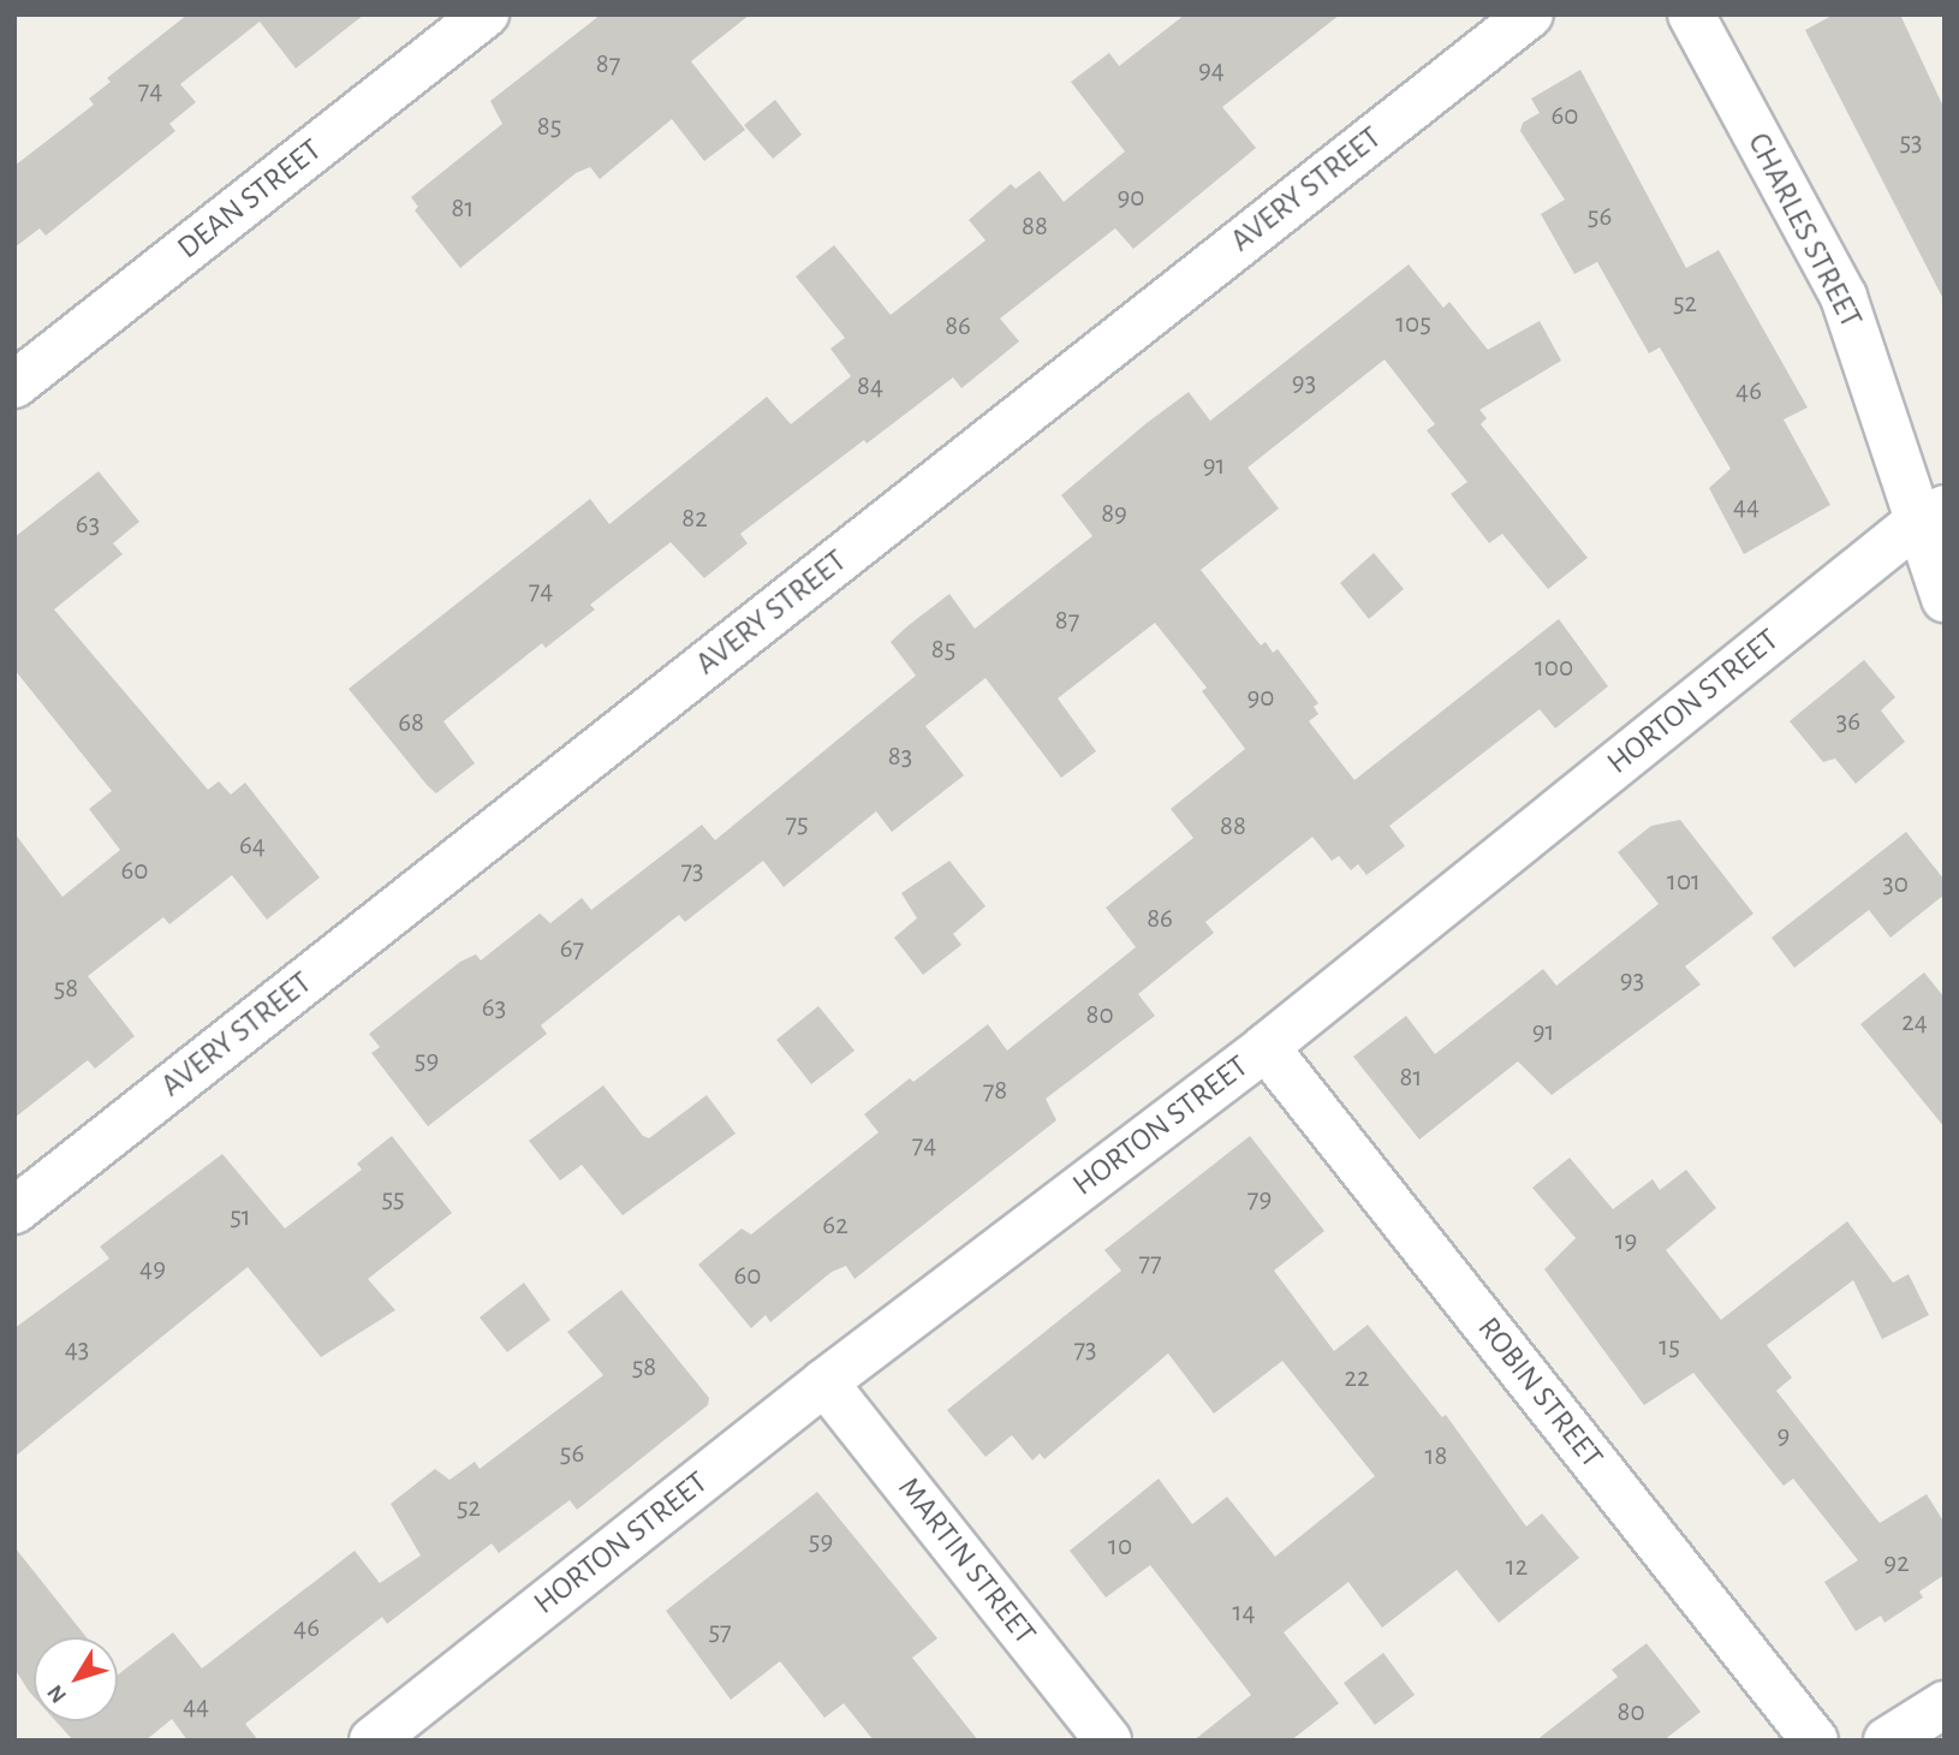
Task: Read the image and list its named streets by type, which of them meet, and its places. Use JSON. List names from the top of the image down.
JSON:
{
  "streets": {
    "street": [
      "AVERY STREET",
      "DEAN STREET",
      "CHARLES STREET",
      "HORTON STREET",
      "ROBIN STREET",
      "MARTIN STREET"
    ]
  },
  "crossings": [
    ["CHARLES STREET", "HORTON STREET"],
    ["HORTON STREET", "ROBIN STREET"],
    ["HORTON STREET", "MARTIN STREET"]
  ],
  "house_numbers": [
    "87",
    "94",
    "74",
    "60",
    "85",
    "53",
    "90",
    "81",
    "56",
    "88",
    "52",
    "105",
    "86",
    "93",
    "84",
    "46",
    "91",
    "44",
    "89",
    "82",
    "63",
    "74",
    "87",
    "85",
    "100",
    "90",
    "36",
    "68",
    "83",
    "75",
    "88",
    "64",
    "60",
    "73",
    "101",
    "30",
    "86",
    "67",
    "93",
    "58",
    "63",
    "80",
    "24",
    "91",
    "59",
    "81",
    "78",
    "74",
    "55",
    "79",
    "51",
    "62",
    "19",
    "77",
    "49",
    "60",
    "15",
    "43",
    "73",
    "58",
    "22",
    "9",
    "56",
    "18",
    "52",
    "59",
    "10",
    "92",
    "12",
    "14",
    "46",
    "57",
    "44",
    "80"
  ],
  "north": "bottom left"
}
